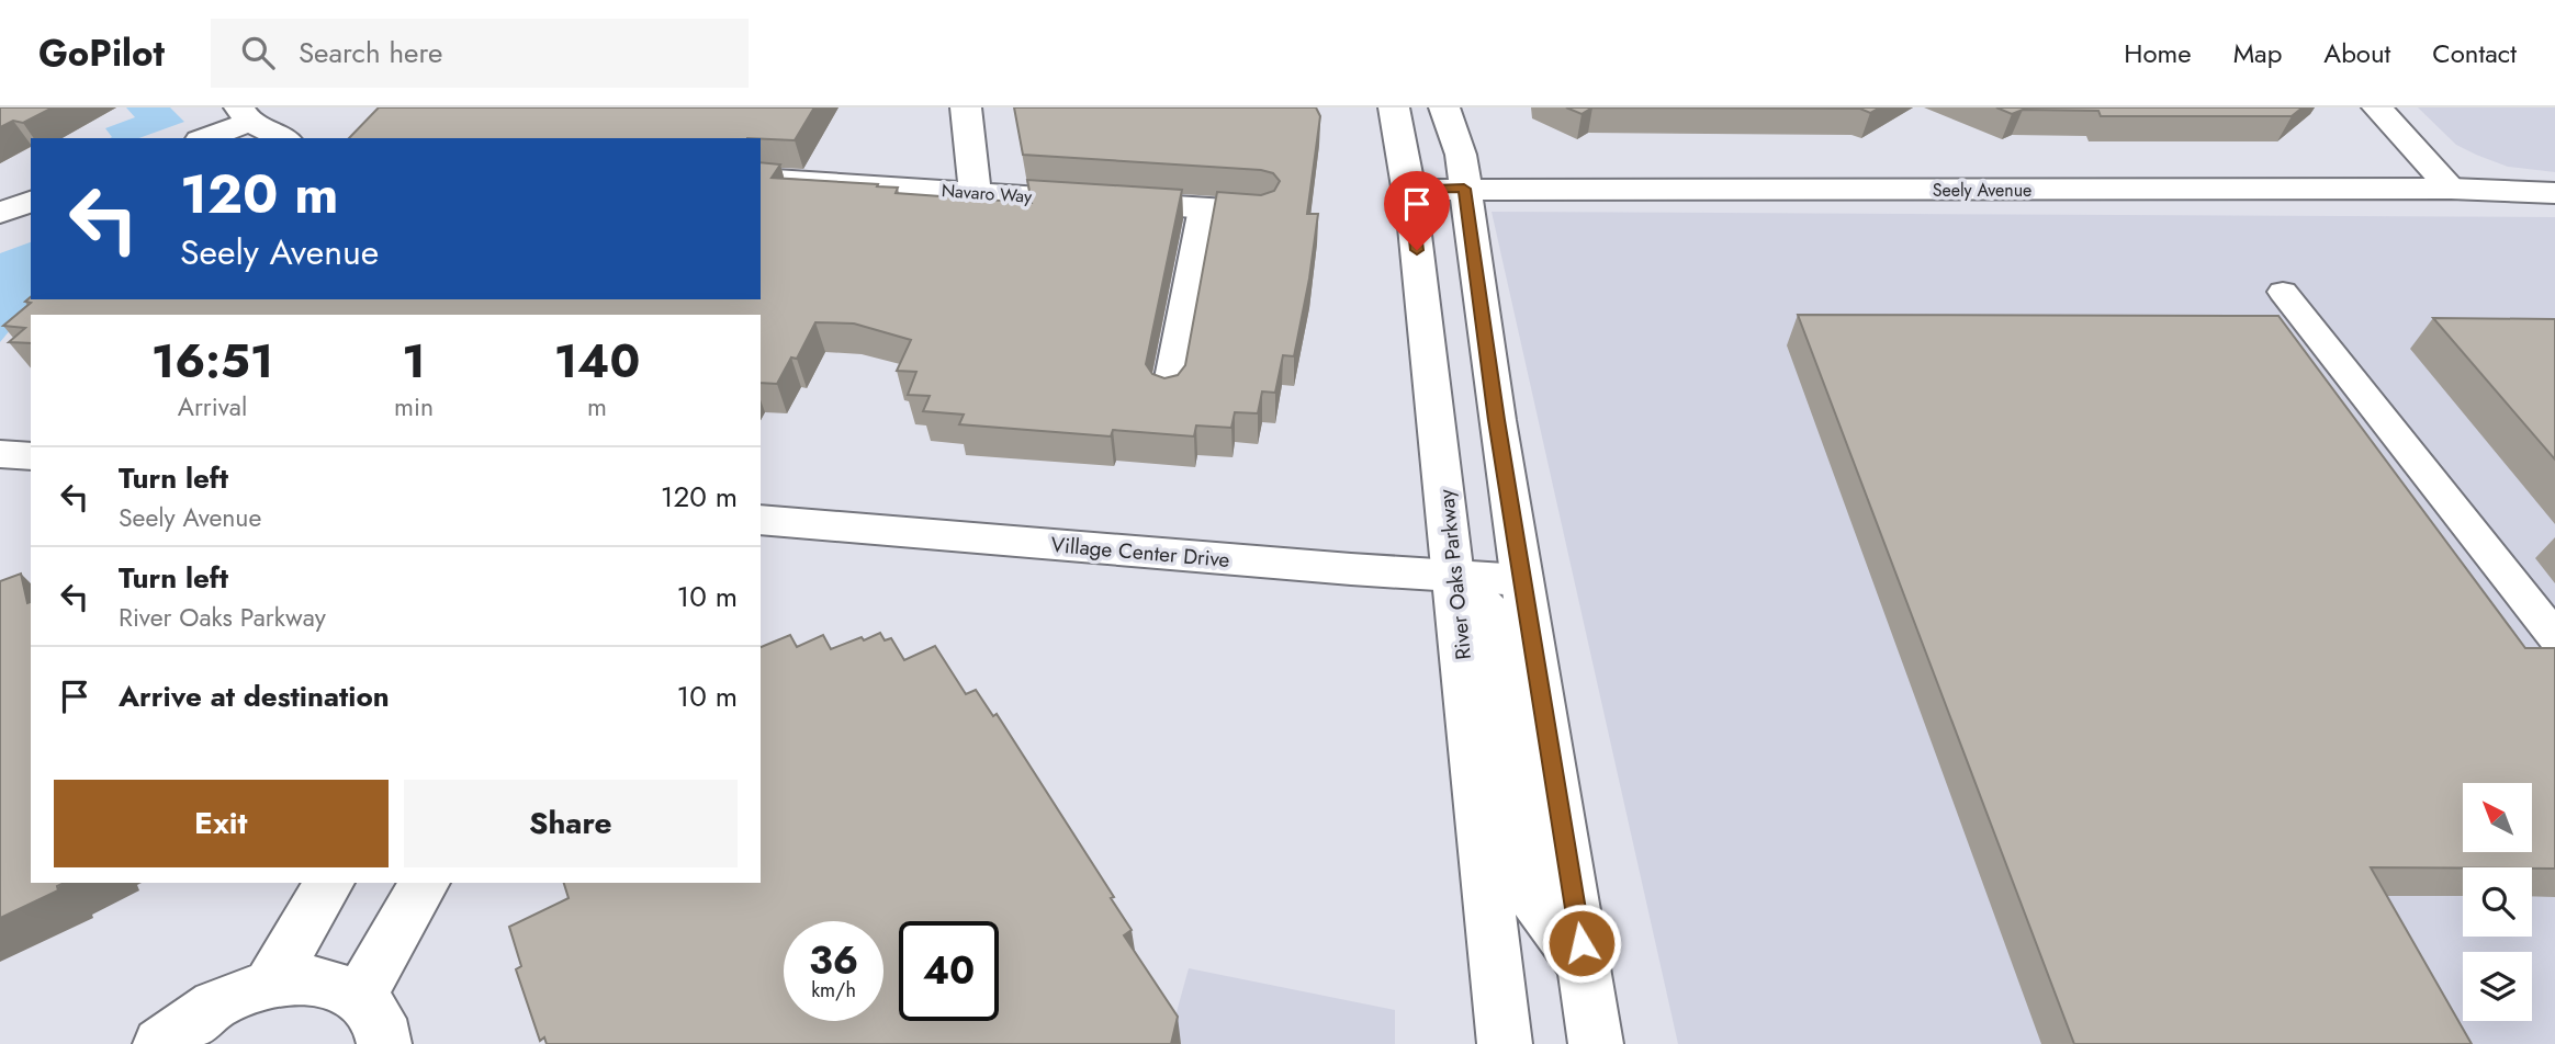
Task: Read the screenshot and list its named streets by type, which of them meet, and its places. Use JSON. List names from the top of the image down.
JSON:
{
  "streets": {
    "street": [
      "Seely Avenue",
      "Navaro Way",
      "Village Center Drive",
      "River Oaks Parkway"
    ]
  },
  "crossings": [
    ["Seely Avenue", "River Oaks Parkway"],
    ["Village Center Drive", "River Oaks Parkway"]
  ],
  "north": "top left",
  "page": {
    "header": "GoPilot",
    "search": "Search here",
    "nav": [
      "Home",
      "Map",
      "About",
      "Contact"
    ],
    "turn": ["120 m", "Seely Avenue"],
    "eta": [
      "16:51",
      "Arrival",
      "1",
      "min",
      "140",
      "m"
    ],
    "list": [
      {
        "name": "Turn left",
        "note": "Seely Avenue",
        "value": "120 m"
      },
      {
        "name": "Turn left",
        "note": "River Oaks Parkway",
        "value": "10 m"
      },
      {
        "name": "Arrive at destination",
        "value": "10 m"
      }
    ],
    "buttons": ["Exit", "Share"],
    "speed": "36 km/h",
    "limit": "40"
  }
}
